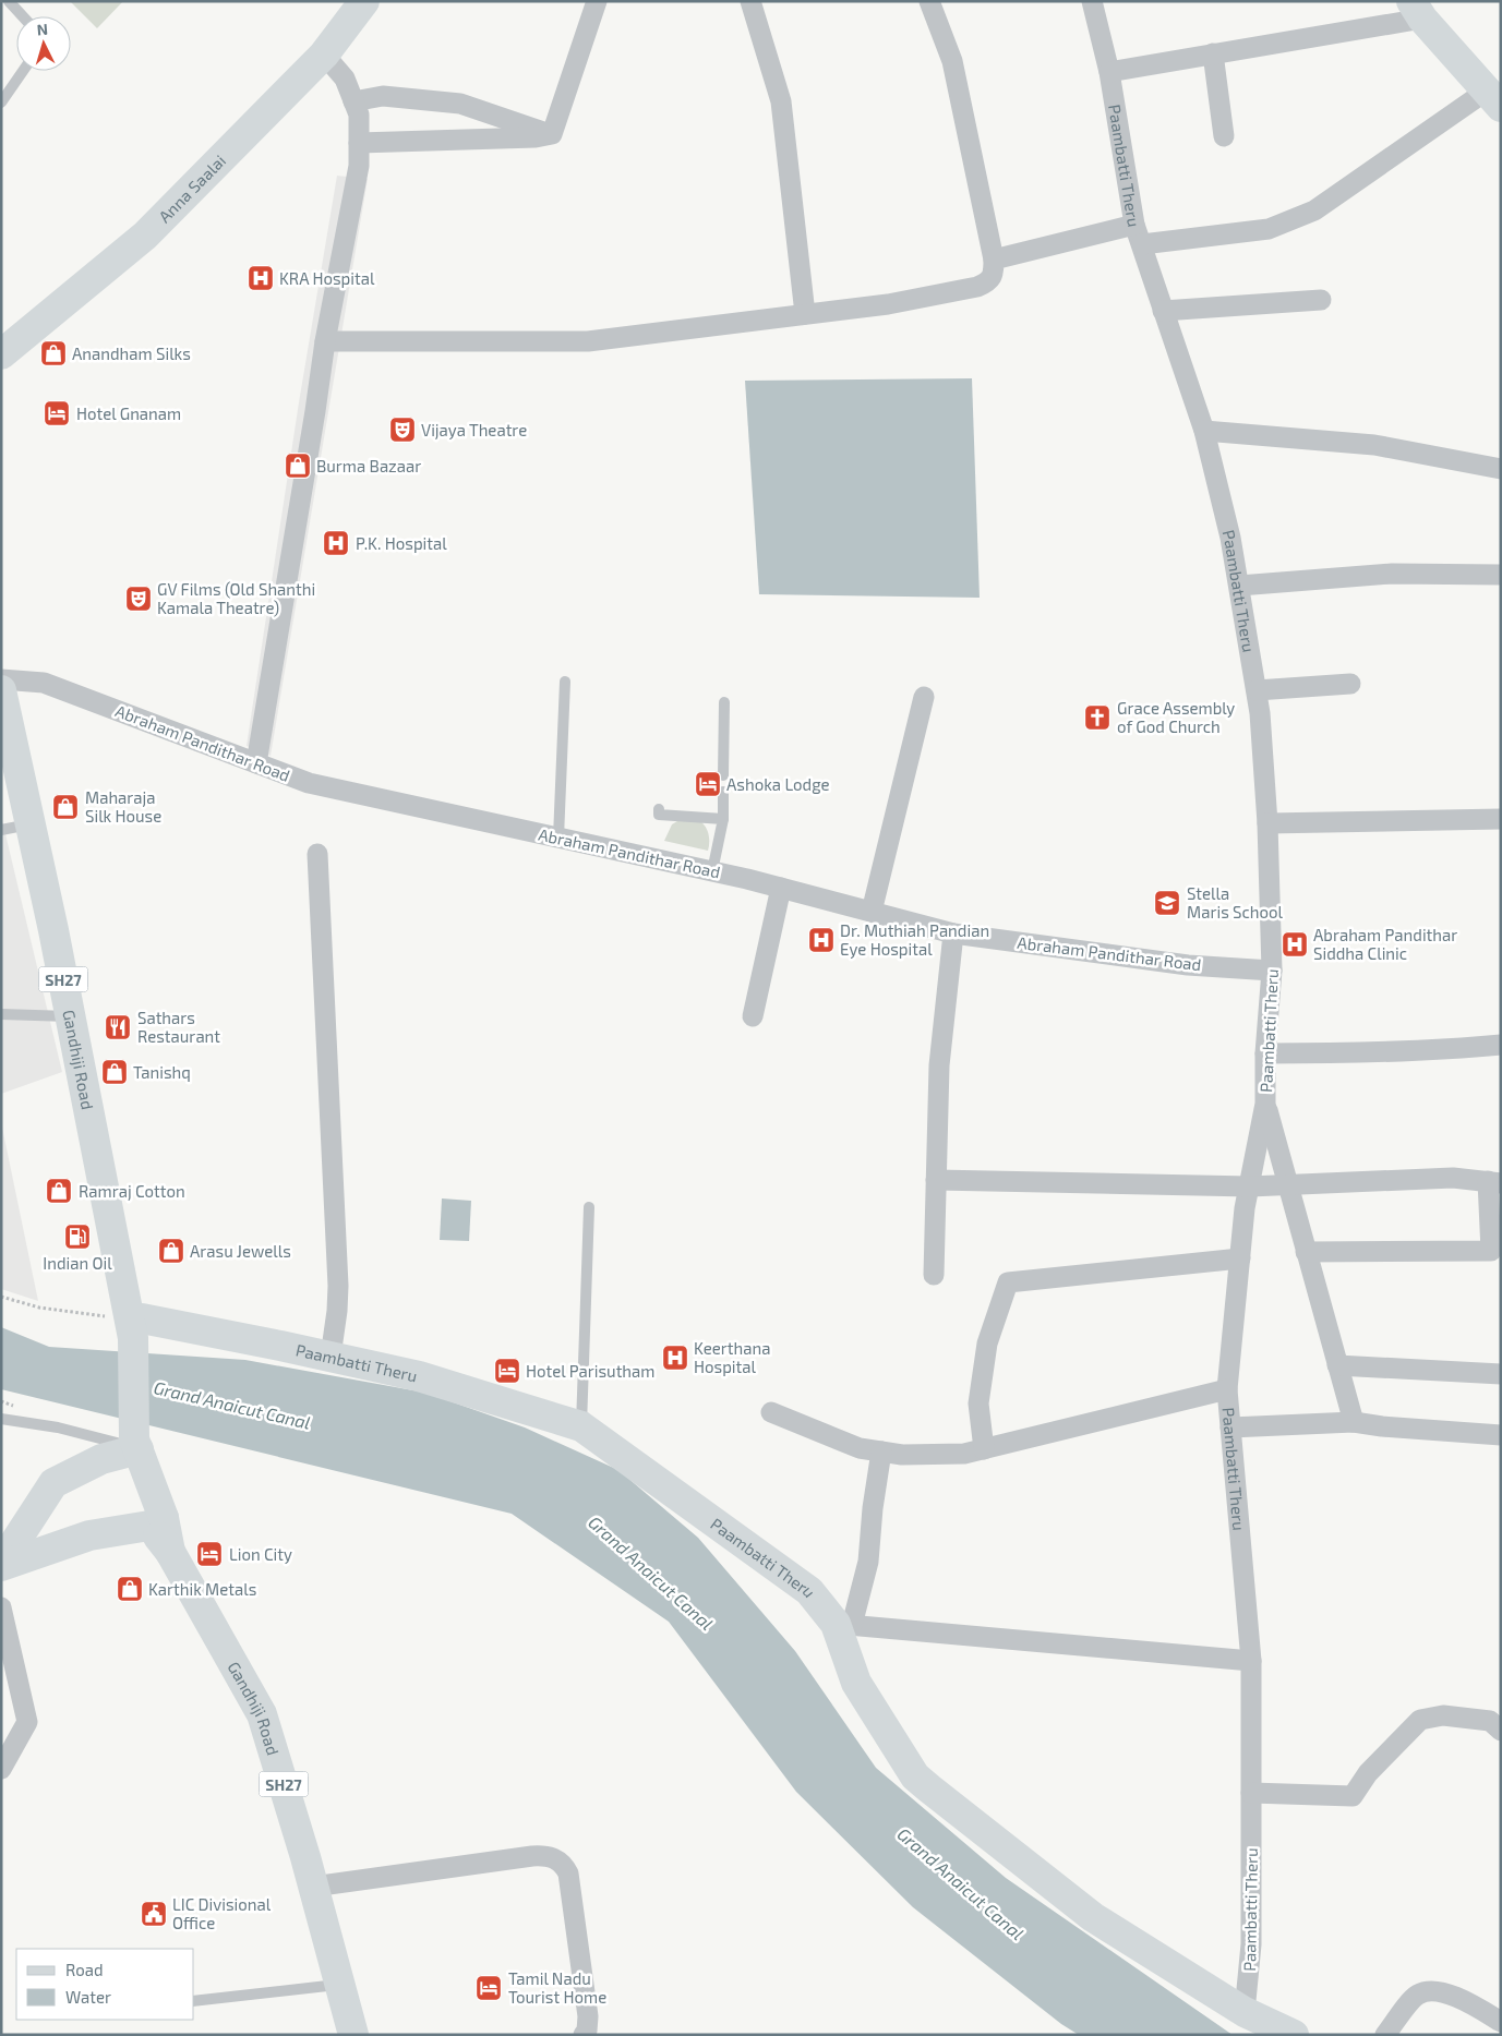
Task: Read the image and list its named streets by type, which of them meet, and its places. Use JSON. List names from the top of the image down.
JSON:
{
  "streets": {
    "street": [
      "Paambatti Theru",
      "Anna Saalai",
      "Abraham Pandithar Road",
      "SH27",
      "Gandhiji Road"
    ]
  },
  "crossings": [
    ["Paambatti Theru", "Abraham Pandithar Road"],
    ["Paambatti Theru", "SH27"],
    ["Paambatti Theru", "Gandhiji Road"],
    ["SH27", "Gandhiji Road"]
  ],
  "water": ["Grand Anaicut Canal"],
  "places": {
    "hospital": [
      "KRA Hospital",
      "P.K. Hospital",
      "Dr. Muthiah Pandian Eye Hospital",
      "Abraham Pandithar Siddha Clinic",
      "Keerthana Hospital"
    ],
    "shop": [
      "Anandham Silks",
      "Burma Bazaar",
      "Maharaja Silk House",
      "Tanishq",
      "Ramraj Cotton",
      "Arasu Jewells",
      "Karthik Metals"
    ],
    "hotel": [
      "Hotel Gnanam",
      "Ashoka Lodge",
      "Hotel Parisutham",
      "Lion City",
      "Tamil Nadu Tourist Home"
    ],
    "theatre": ["Vijaya Theatre", "GV Films (Old Shanthi Kamala Theatre)"],
    "church": ["Grace Assembly of God Church"],
    "school or university": ["Stella Maris School"],
    "restaurant": ["Sathars Restaurant"],
    "fuel station": ["Indian Oil"],
    "public building": ["LIC Divisional Office"]
  },
  "legend": ["Road", "Water"],
  "north": "top"
}
